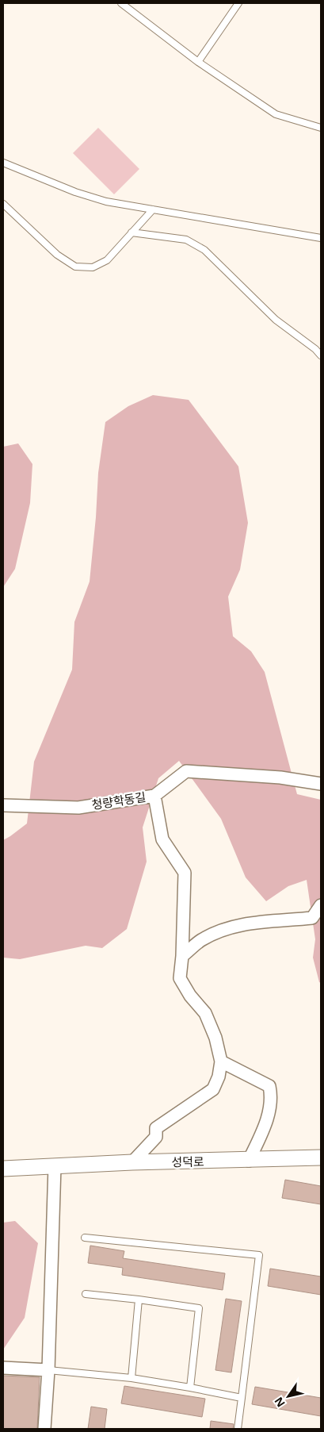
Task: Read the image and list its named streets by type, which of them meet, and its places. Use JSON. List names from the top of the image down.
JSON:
{
  "streets": {
    "street": ["청량학동길", "성덕로"]
  },
  "north": "bottom left"
}
